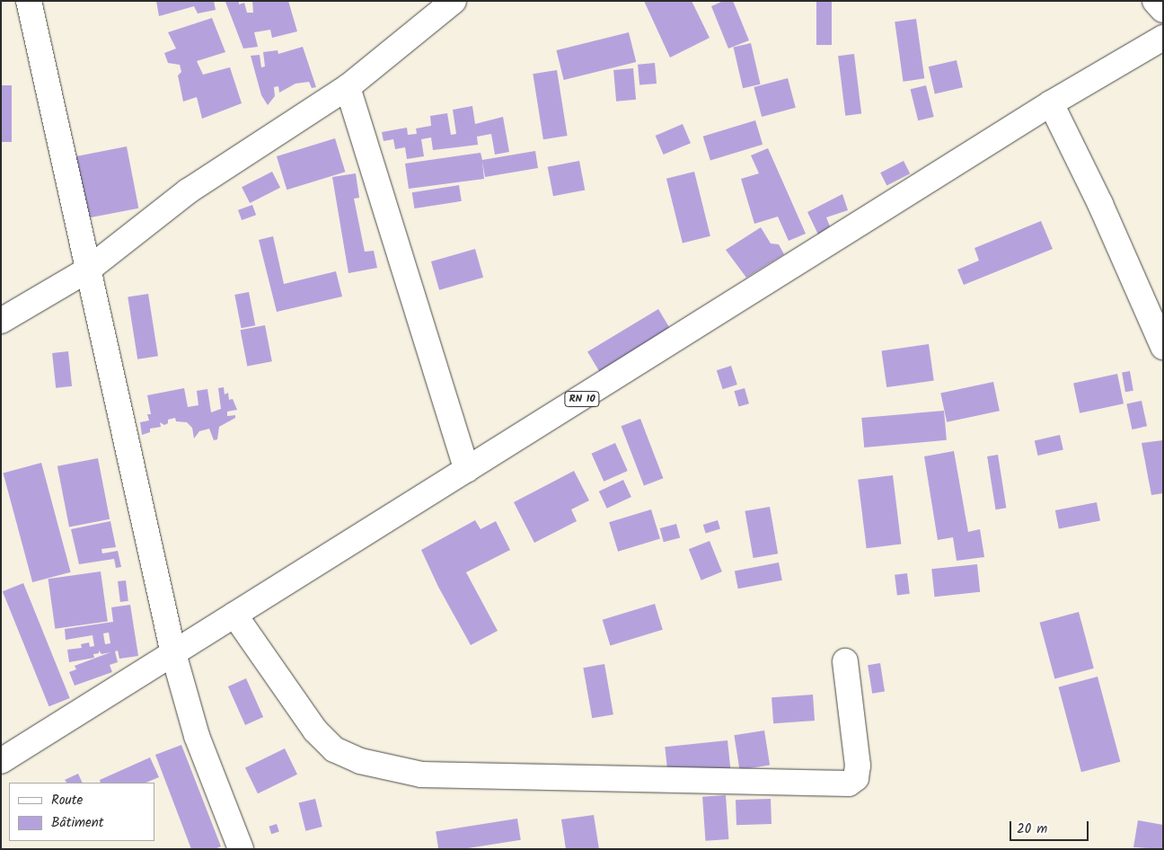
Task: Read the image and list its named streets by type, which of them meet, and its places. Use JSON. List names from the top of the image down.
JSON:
{
  "streets": {
    "street": ["RN 10"]
  },
  "legend": ["Route", "Bâtiment"],
  "scale_bar": "20 m"
}
